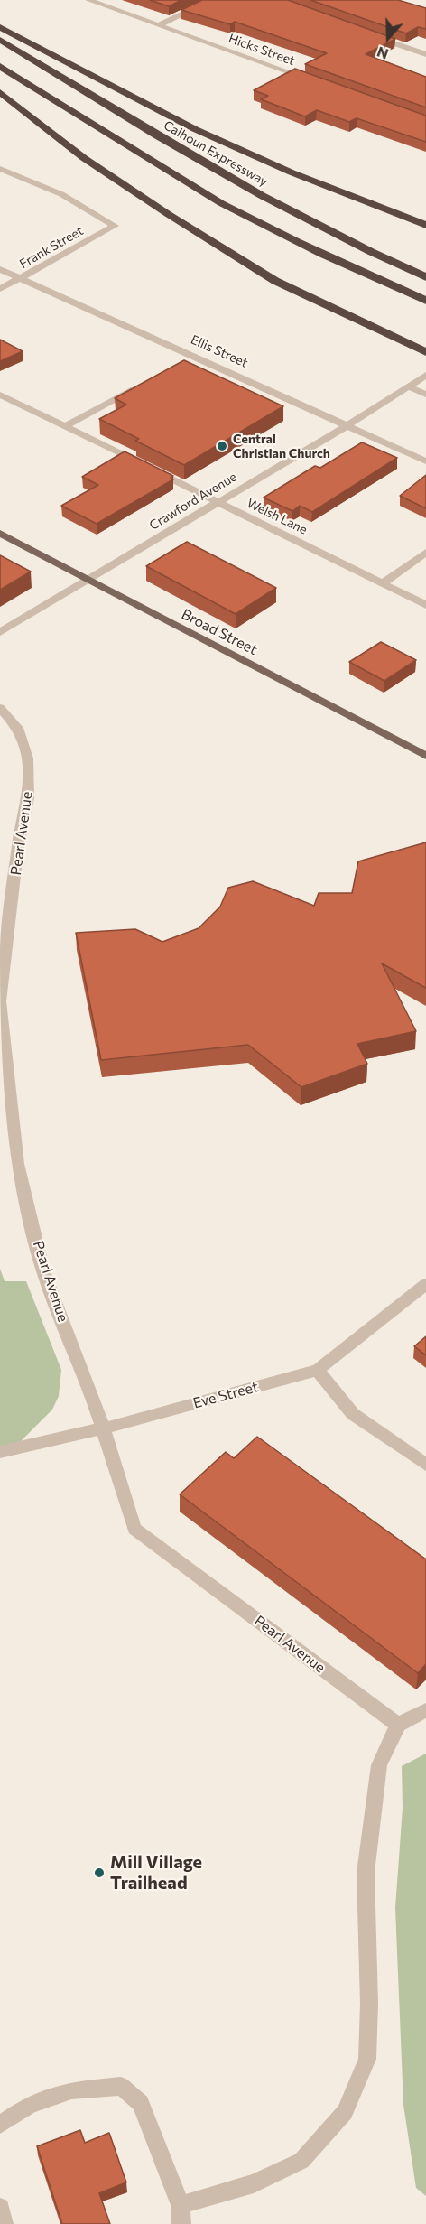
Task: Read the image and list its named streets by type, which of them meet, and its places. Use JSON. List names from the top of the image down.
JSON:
{
  "streets": {
    "highway": ["Calhoun Expressway"],
    "main road": ["Broad Street"],
    "street": [
      "Hicks Street",
      "Frank Street",
      "Ellis Street",
      "Crawford Avenue",
      "Welsh Lane",
      "Pearl Avenue",
      "Eve Street"
    ]
  },
  "crossings": [
    ["Frank Street", "Ellis Street"],
    ["Ellis Street", "Crawford Avenue"],
    ["Crawford Avenue", "Welsh Lane"],
    ["Crawford Avenue", "Broad Street"],
    ["Pearl Avenue", "Eve Street"]
  ],
  "places": ["Central Christian Church", "Mill Village Trailhead"],
  "north": "bottom"
}
